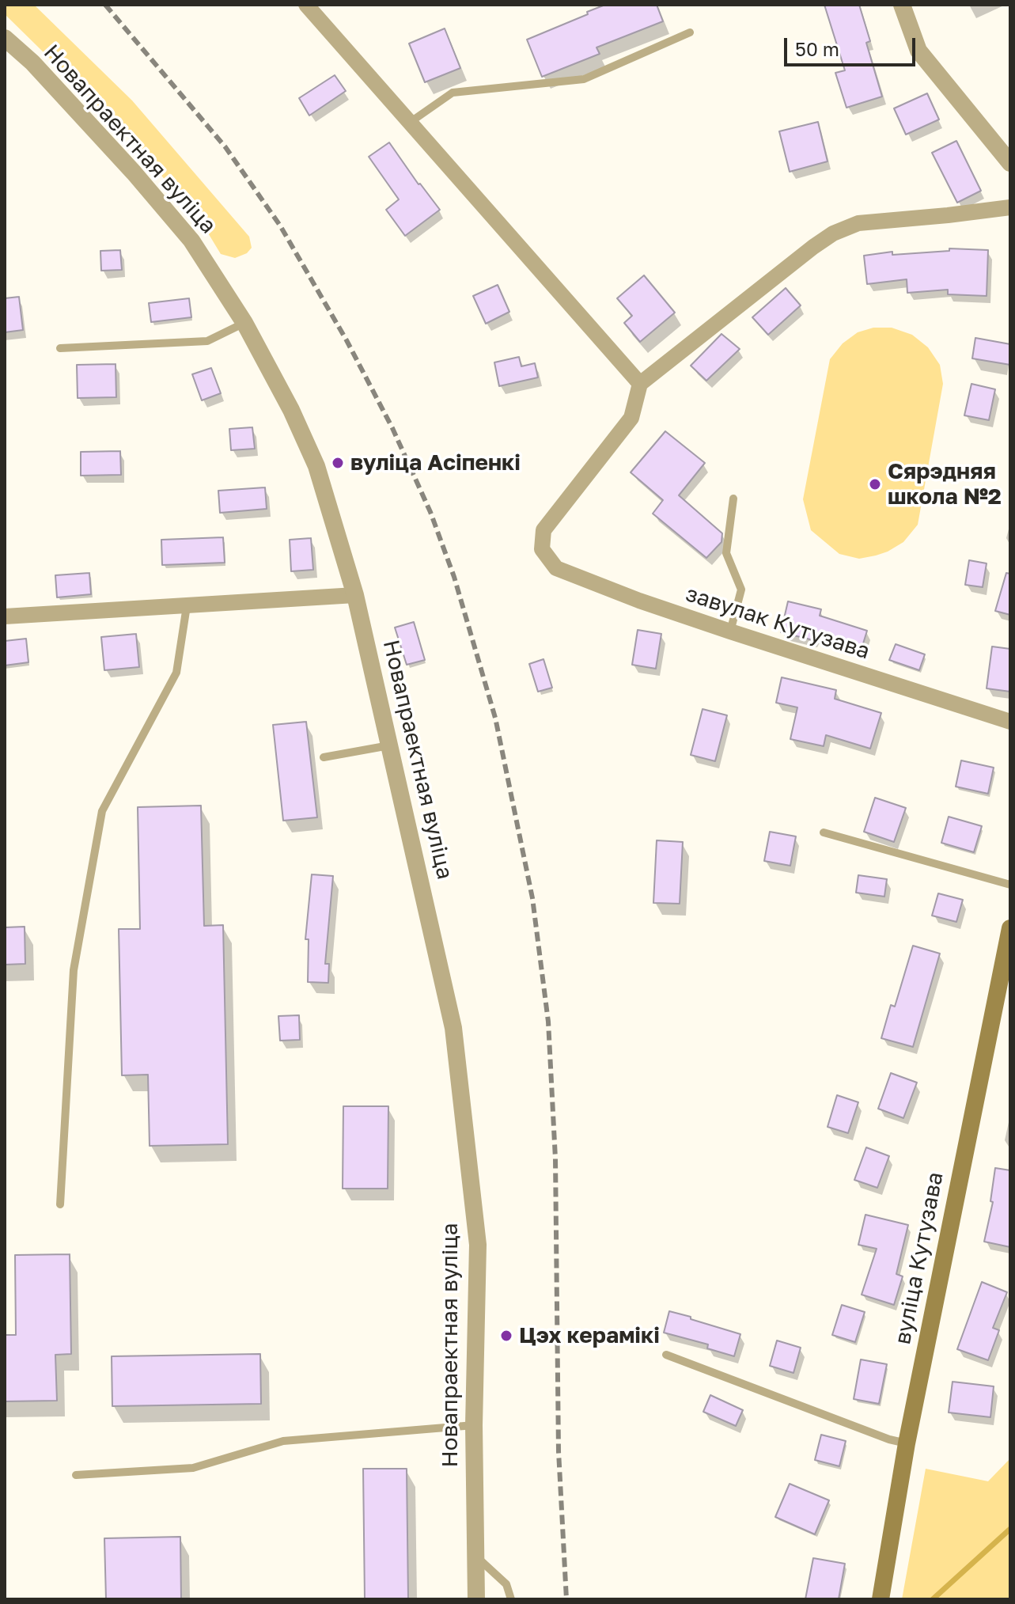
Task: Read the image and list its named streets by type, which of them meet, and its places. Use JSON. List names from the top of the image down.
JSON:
{
  "streets": {
    "main road": ["вуліца Кутузава"],
    "street": ["Новапраектная вуліца", "завулак Кутузава"]
  },
  "places": ["вуліца Асіпенкі", "Сярэдняя школа №2", "Цэх керамікі"],
  "scale_bar": "50 m"
}
